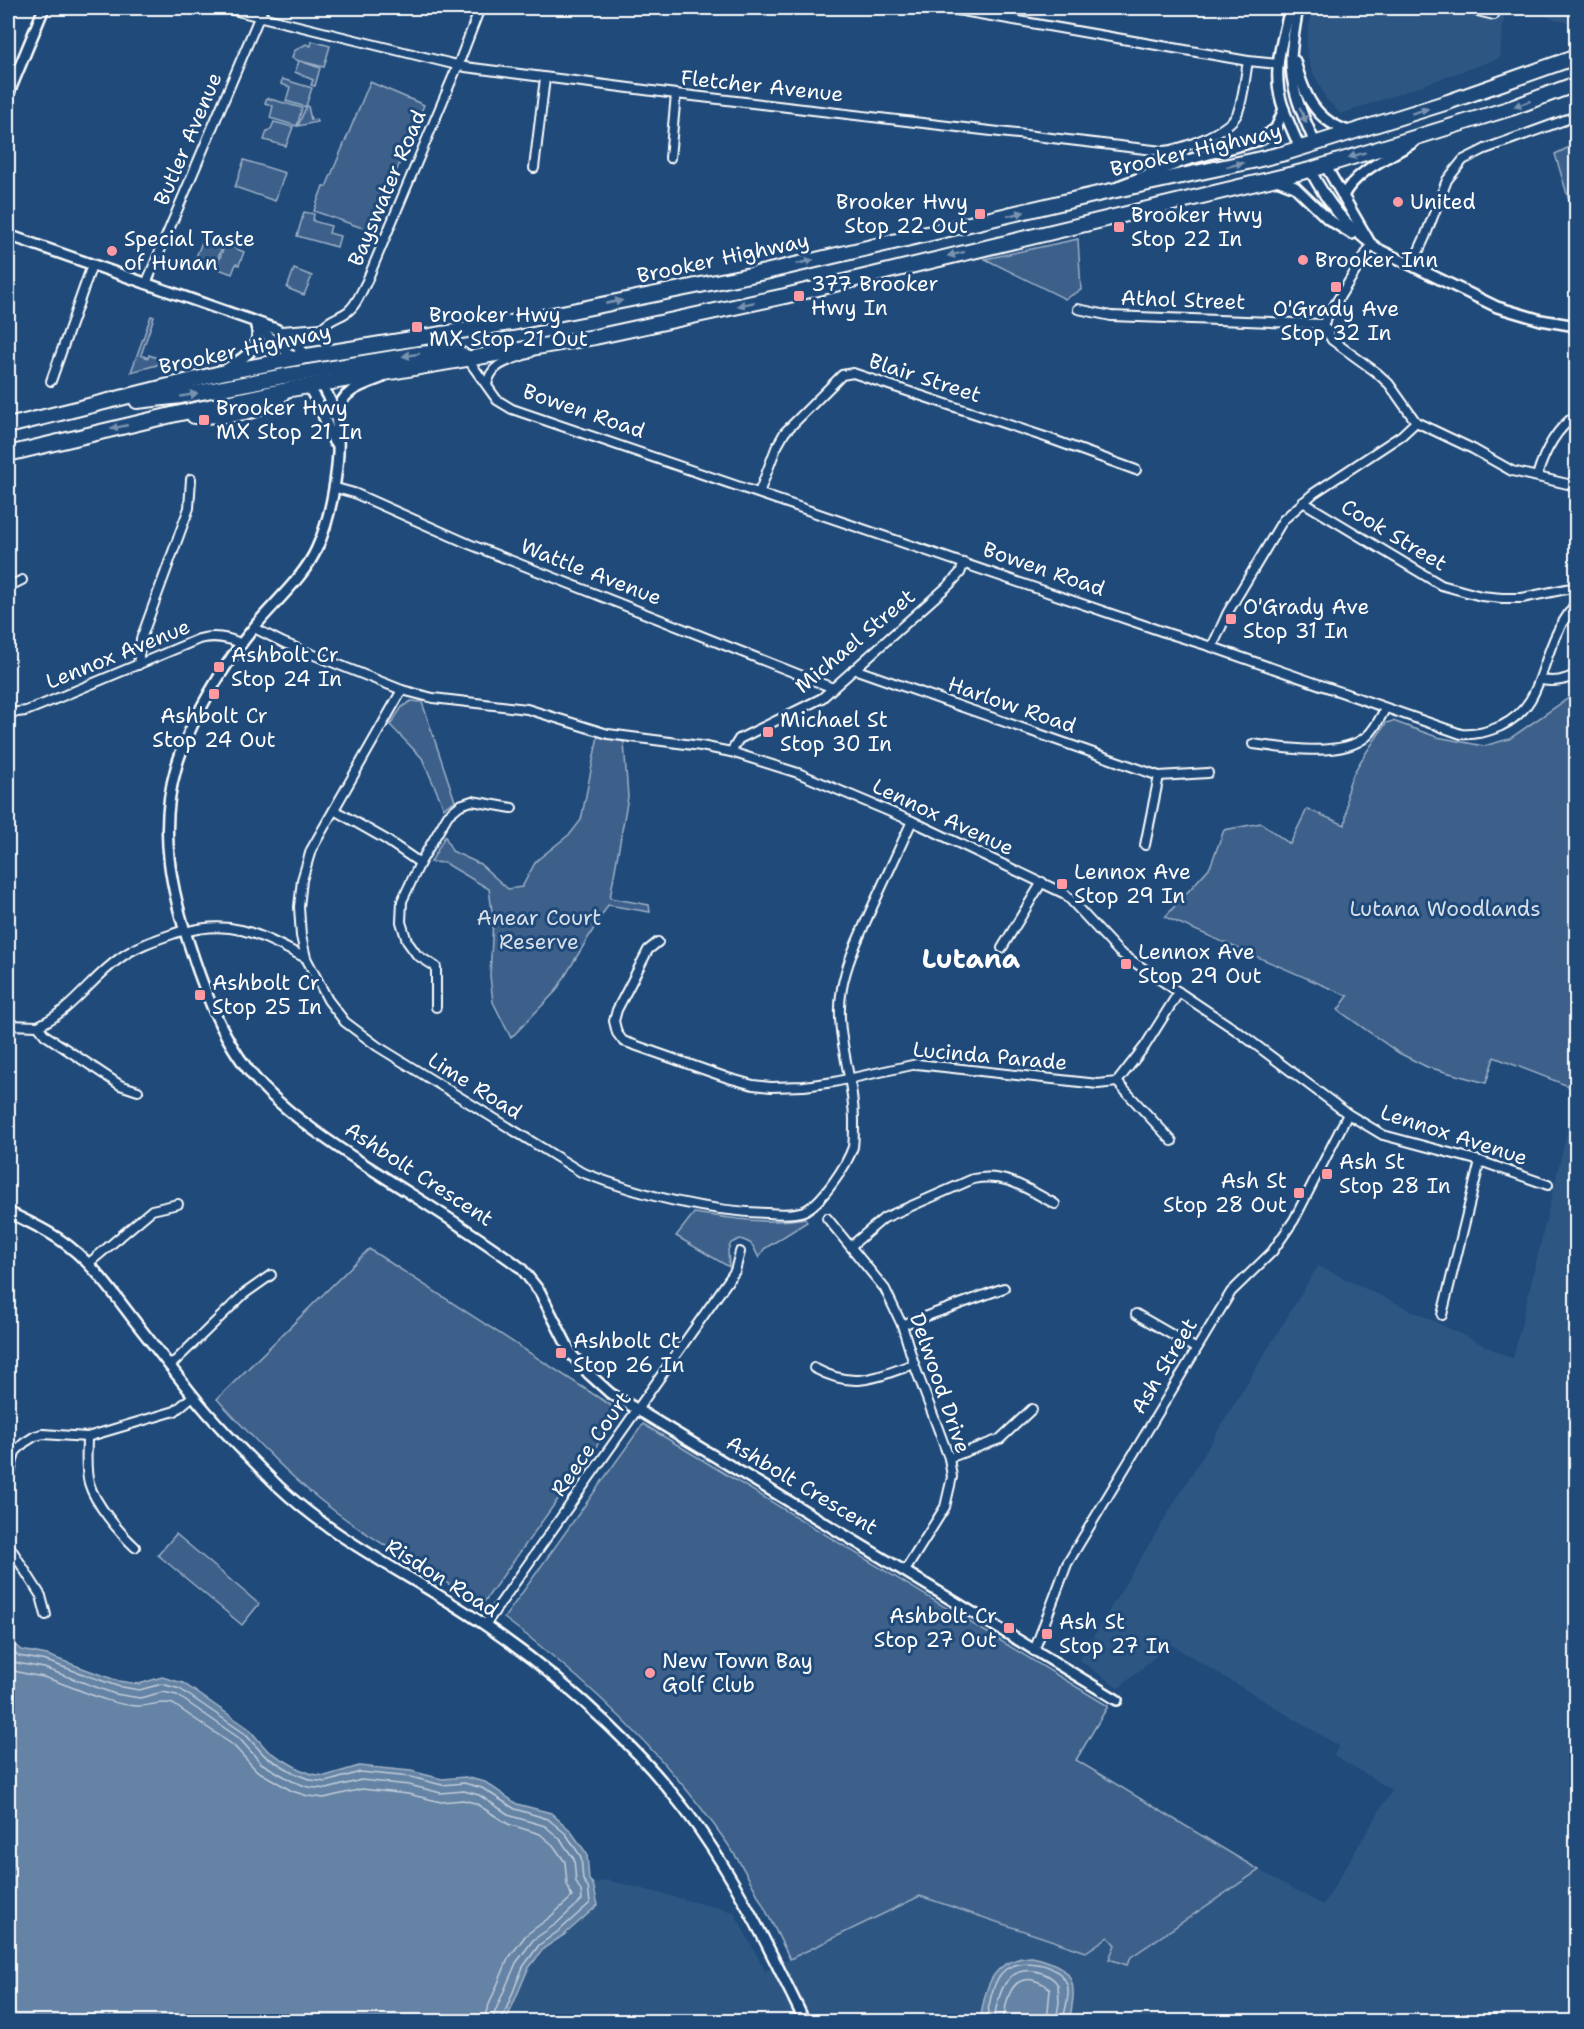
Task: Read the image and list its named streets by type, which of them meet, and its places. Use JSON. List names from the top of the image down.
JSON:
{
  "streets": {
    "highway": ["Brooker Highway"],
    "street": [
      "Fletcher Avenue",
      "Butler Avenue",
      "Bayswater Road",
      "Athol Street",
      "Blair Street",
      "Bowen Road",
      "Cook Street",
      "Wattle Avenue",
      "Michael Street",
      "Lennox Avenue",
      "Harlow Road",
      "Lucinda Parade",
      "Lime Road",
      "Ashbolt Crescent",
      "Ash Street",
      "Delwood Drive",
      "Reece Court",
      "Risdon Road"
    ]
  },
  "crossings": [
    ["Fletcher Avenue", "Butler Avenue"],
    ["Fletcher Avenue", "Bayswater Road"],
    ["Blair Street", "Bowen Road"],
    ["Bowen Road", "Michael Street"],
    ["Wattle Avenue", "Michael Street"],
    ["Wattle Avenue", "Ashbolt Crescent"],
    ["Michael Street", "Lennox Avenue"],
    ["Michael Street", "Harlow Road"],
    ["Lennox Avenue", "Lime Road"],
    ["Lennox Avenue", "Ashbolt Crescent"],
    ["Lennox Avenue", "Ash Street"],
    ["Lucinda Parade", "Lime Road"],
    ["Ashbolt Crescent", "Ash Street"],
    ["Ashbolt Crescent", "Delwood Drive"],
    ["Ashbolt Crescent", "Reece Court"],
    ["Reece Court", "Risdon Road"]
  ],
  "districts": ["Lutana"],
  "parks": ["Lutana Woodlands", "Anear Court Reserve"],
  "places": {
    "other": [
      "United",
      "Special Taste of Hunan",
      "Brooker Inn",
      "New Town Bay Golf Club"
    ],
    "transit": [
      "Brooker Hwy Stop 22 Out",
      "Brooker Hwy Stop 22 In",
      "O'Grady Ave Stop 32 In",
      "377 Brooker Hwy In",
      "Brooker Hwy MX Stop 21 Out",
      "Brooker Hwy MX Stop 21 In",
      "O'Grady Ave Stop 31 In",
      "Ashbolt Cr Stop 24 In",
      "Ashbolt Cr Stop 24 Out",
      "Michael St Stop 30 In",
      "Lennox Ave Stop 29 In",
      "Lennox Ave Stop 29 Out",
      "Ashbolt Cr Stop 25 In",
      "Ash St Stop 28 In",
      "Ash St Stop 28 Out",
      "Ashbolt Ct Stop 26 In",
      "Ashbolt Cr Stop 27 Out",
      "Ash St Stop 27 In"
    ]
  }
}
